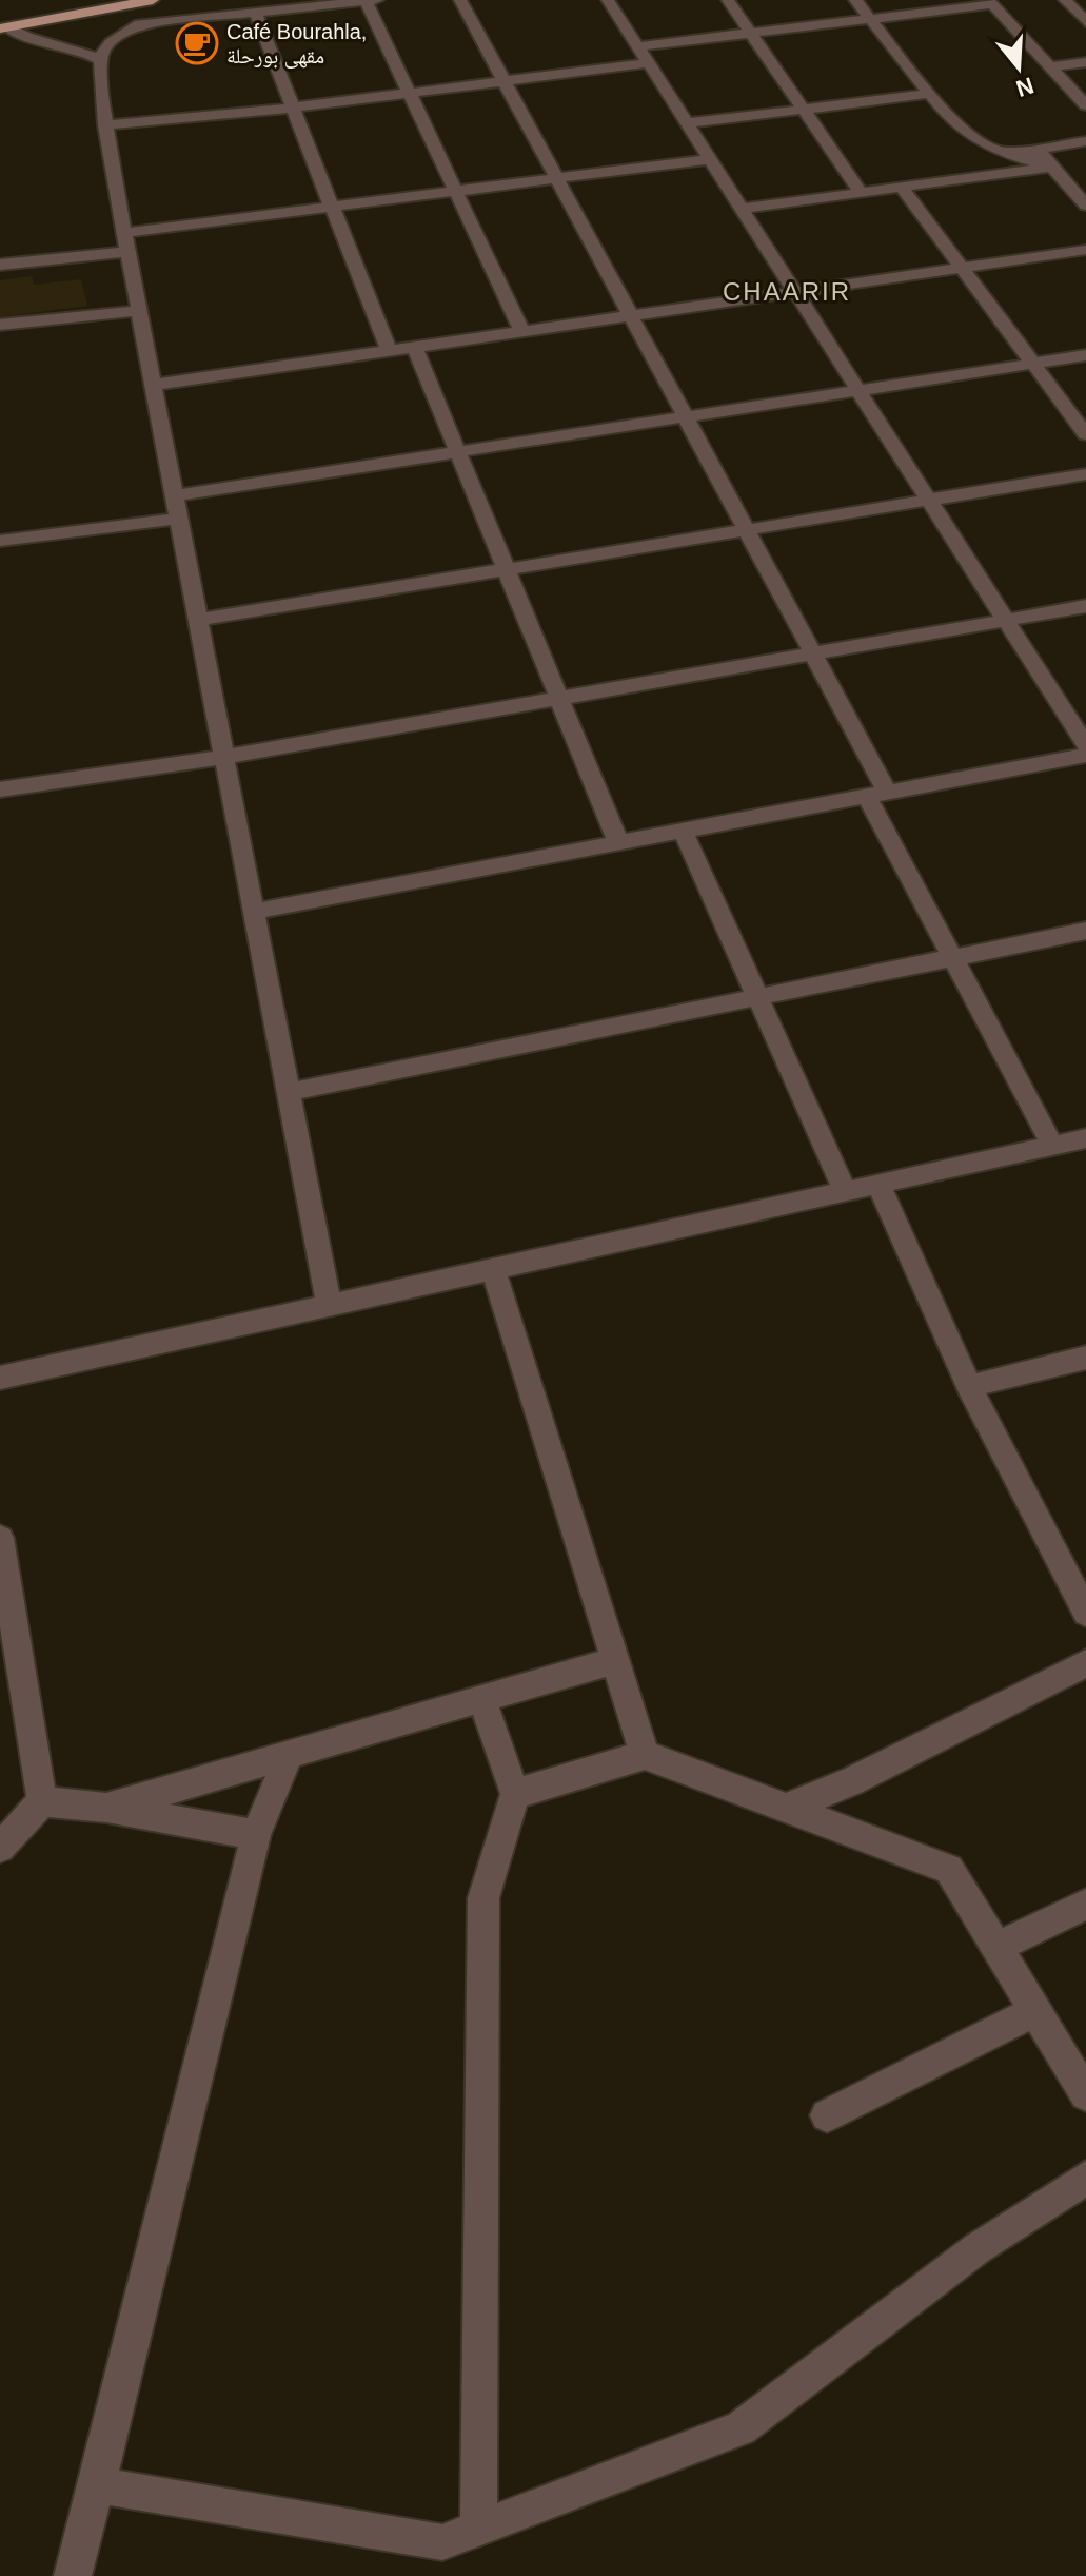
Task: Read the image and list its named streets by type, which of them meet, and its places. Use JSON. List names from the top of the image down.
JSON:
{
  "districts": ["CHAARIR"],
  "places": {
    "cafe": ["Café Bourahla, مقهى بورحلة"]
  },
  "north": "bottom"
}
